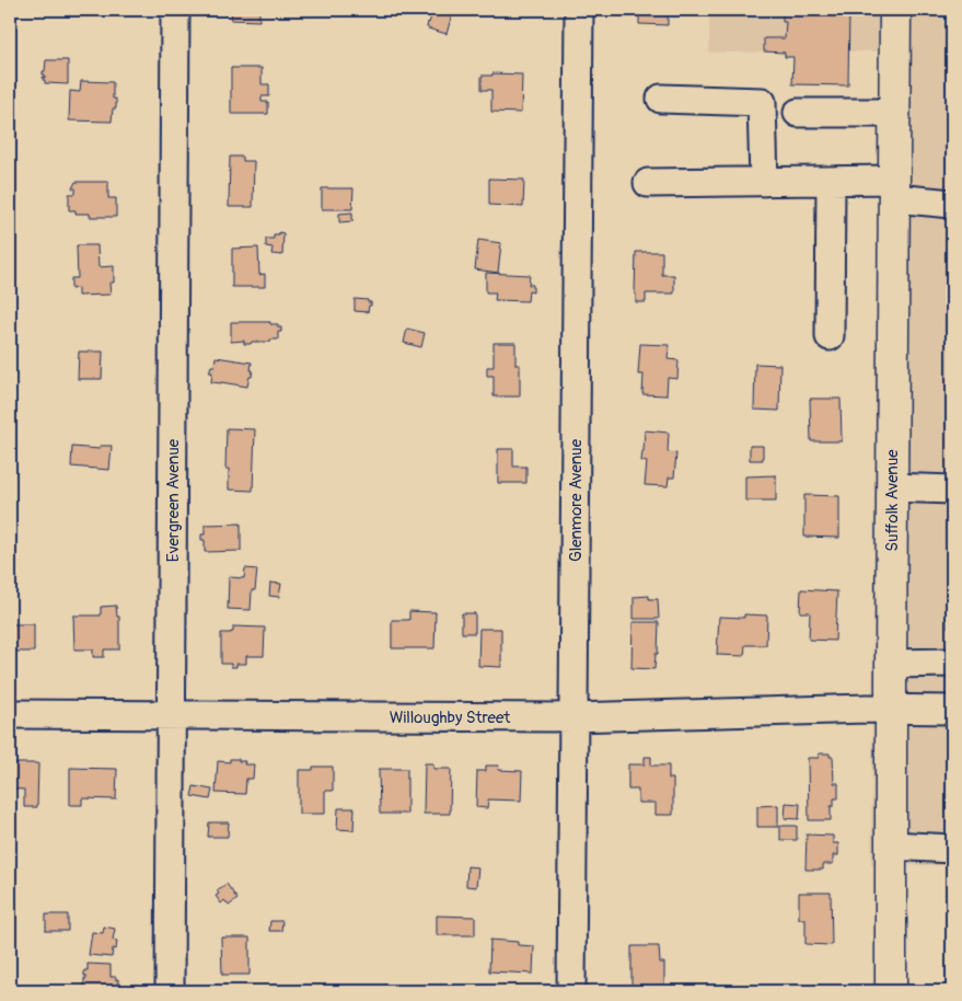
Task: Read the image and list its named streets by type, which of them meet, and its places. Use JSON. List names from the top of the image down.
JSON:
{
  "streets": {
    "main road": ["Suffolk Avenue"],
    "street": ["Evergreen Avenue", "Glenmore Avenue", "Willoughby Street"]
  },
  "crossings": [
    ["Evergreen Avenue", "Willoughby Street"],
    ["Glenmore Avenue", "Willoughby Street"],
    ["Suffolk Avenue", "Willoughby Street"]
  ]
}
